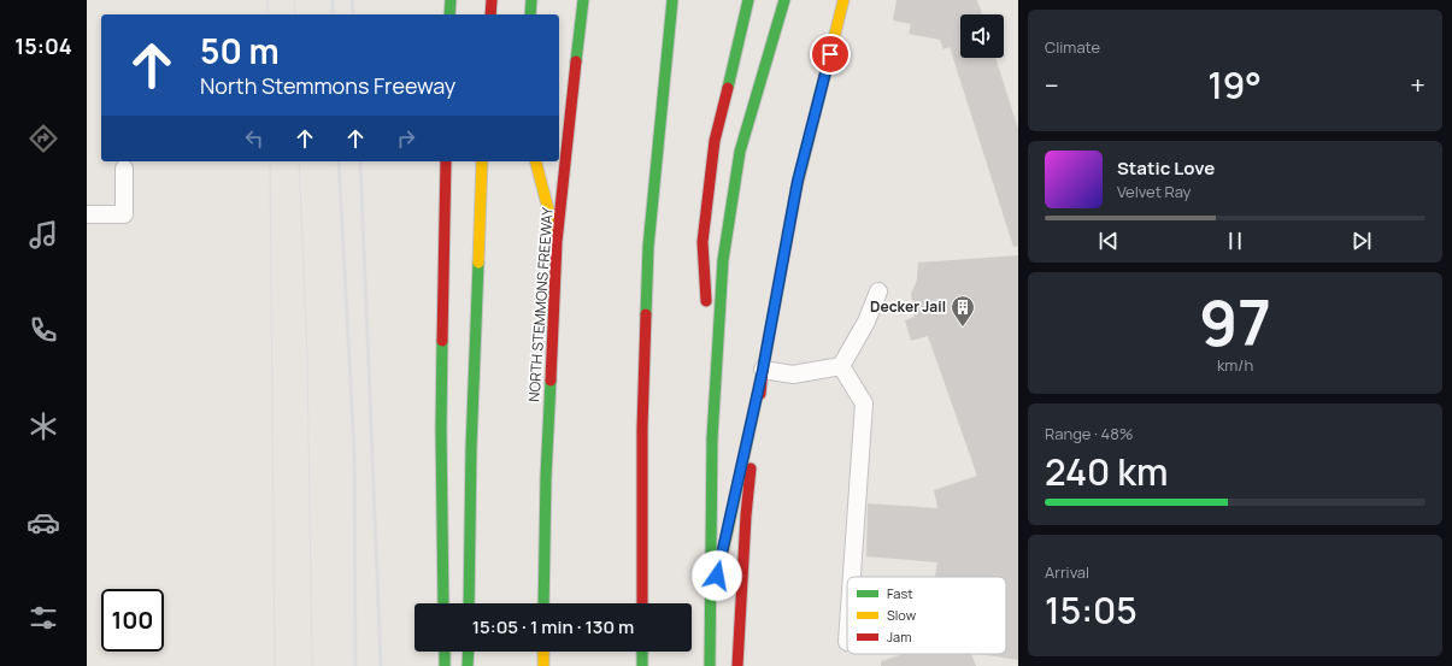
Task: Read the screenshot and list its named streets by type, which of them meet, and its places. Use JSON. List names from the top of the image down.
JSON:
{
  "streets": {
    "main road": ["NORTH STEMMONS FREEWAY"]
  },
  "places": {
    "building": ["Decker Jail"]
  },
  "legend": ["Fast", "Slow", "Jam"],
  "page": {
    "tabs": "15:04",
    "tile": [
      "Climate",
      ["97", "km/h"],
      ["Range · 48%", "240 km"],
      ["Arrival", "15:05"]
    ],
    "turn": ["50 m", "North Stemmons Freeway"],
    "heat": ["−", "19°", "+"],
    "song": ["Static Love", "Velvet Ray"],
    "limit": "100",
    "trip": "15:05 · 1 min · 130 m"
  }
}
